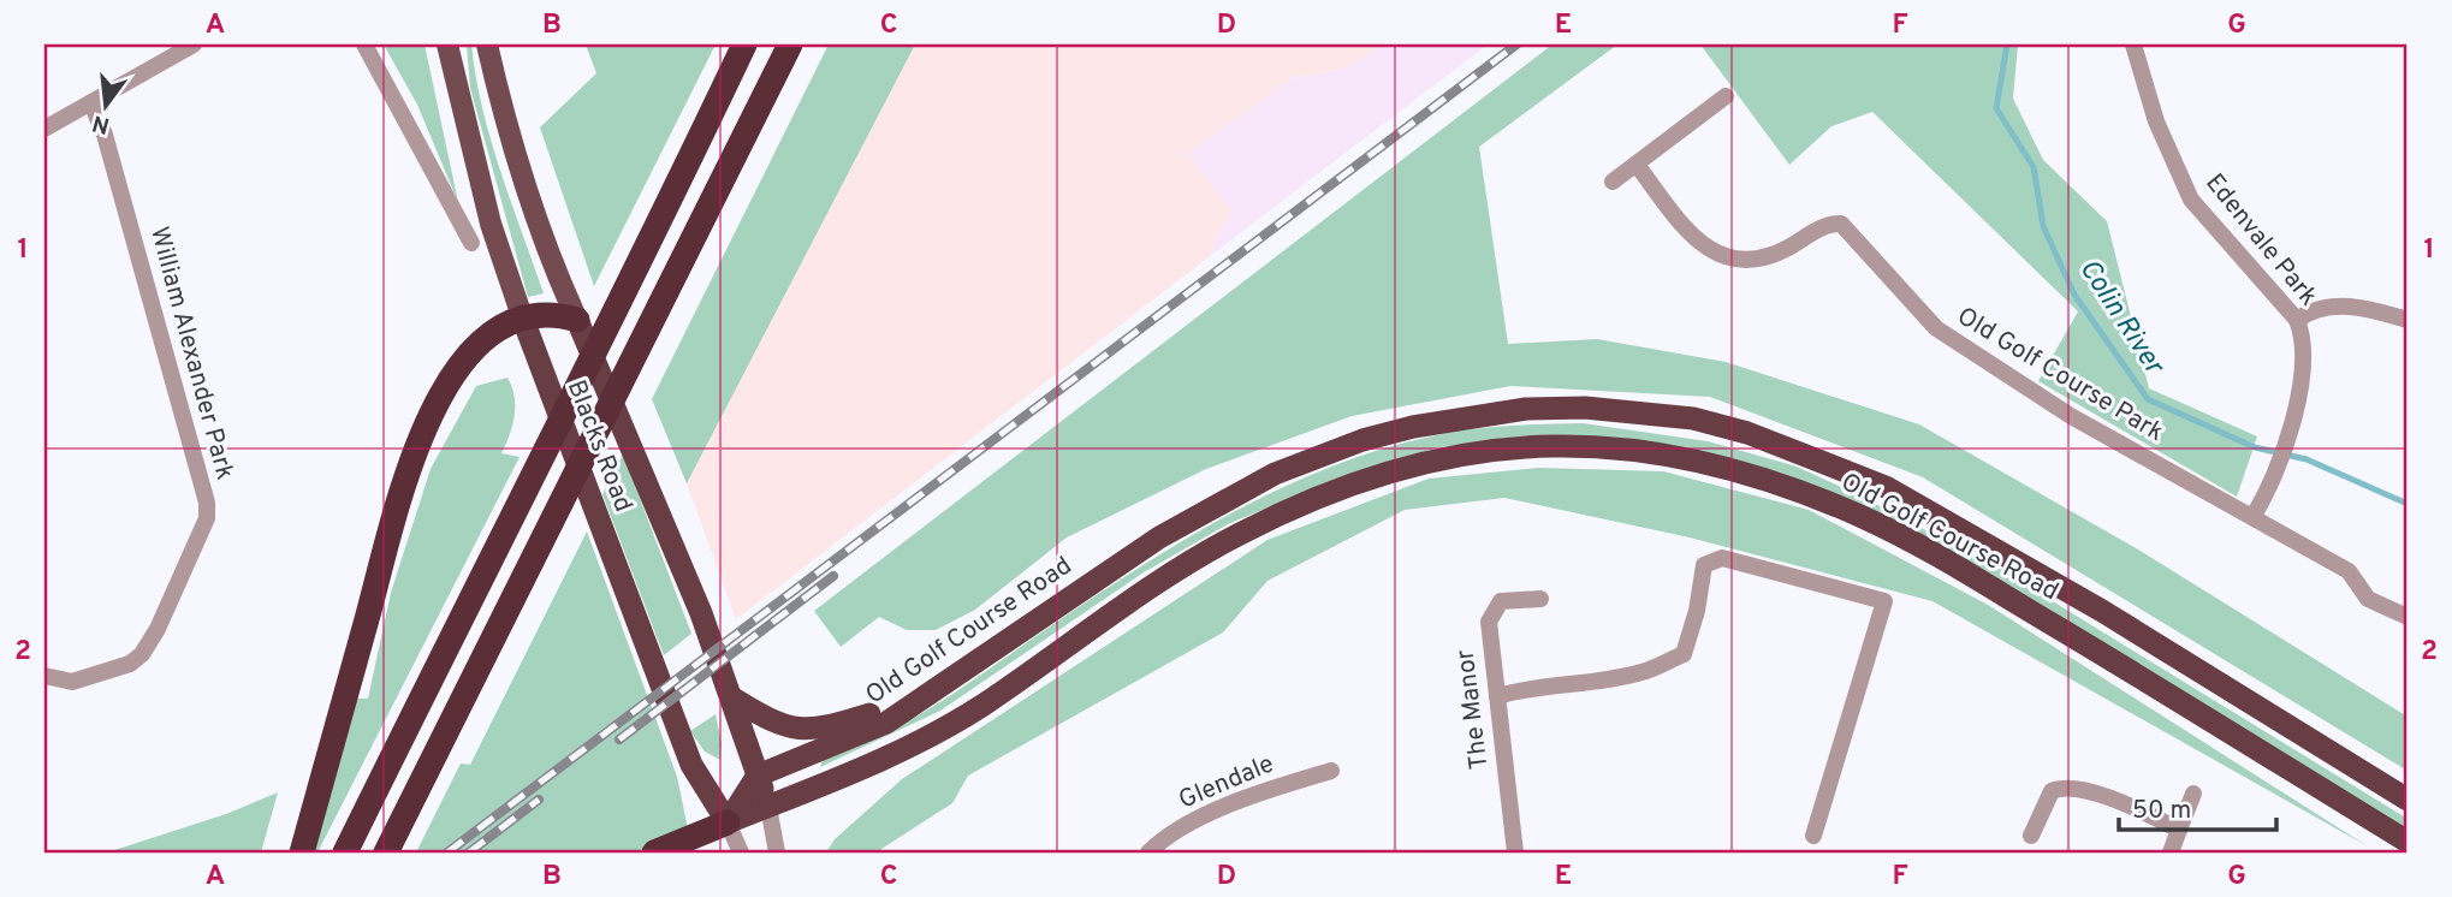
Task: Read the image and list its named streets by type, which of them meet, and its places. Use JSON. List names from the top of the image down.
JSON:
{
  "streets": {
    "highway": ["Blacks Road", "Old Golf Course Road"],
    "street": [
      "Edenvale Park",
      "William Alexander Park",
      "Old Golf Course Park",
      "The Manor",
      "Glendale"
    ]
  },
  "crossings": [
    ["Edenvale Park", "Old Golf Course Park"],
    ["Blacks Road", "Old Golf Course Road"]
  ],
  "water": ["Colin River"],
  "scale_bar": "50 m",
  "north": "bottom",
  "grid": {
    "columns": [
      "A",
      "B",
      "C",
      "D",
      "E",
      "F",
      "G"
    ],
    "rows": ["1", "2"]
  }
}
